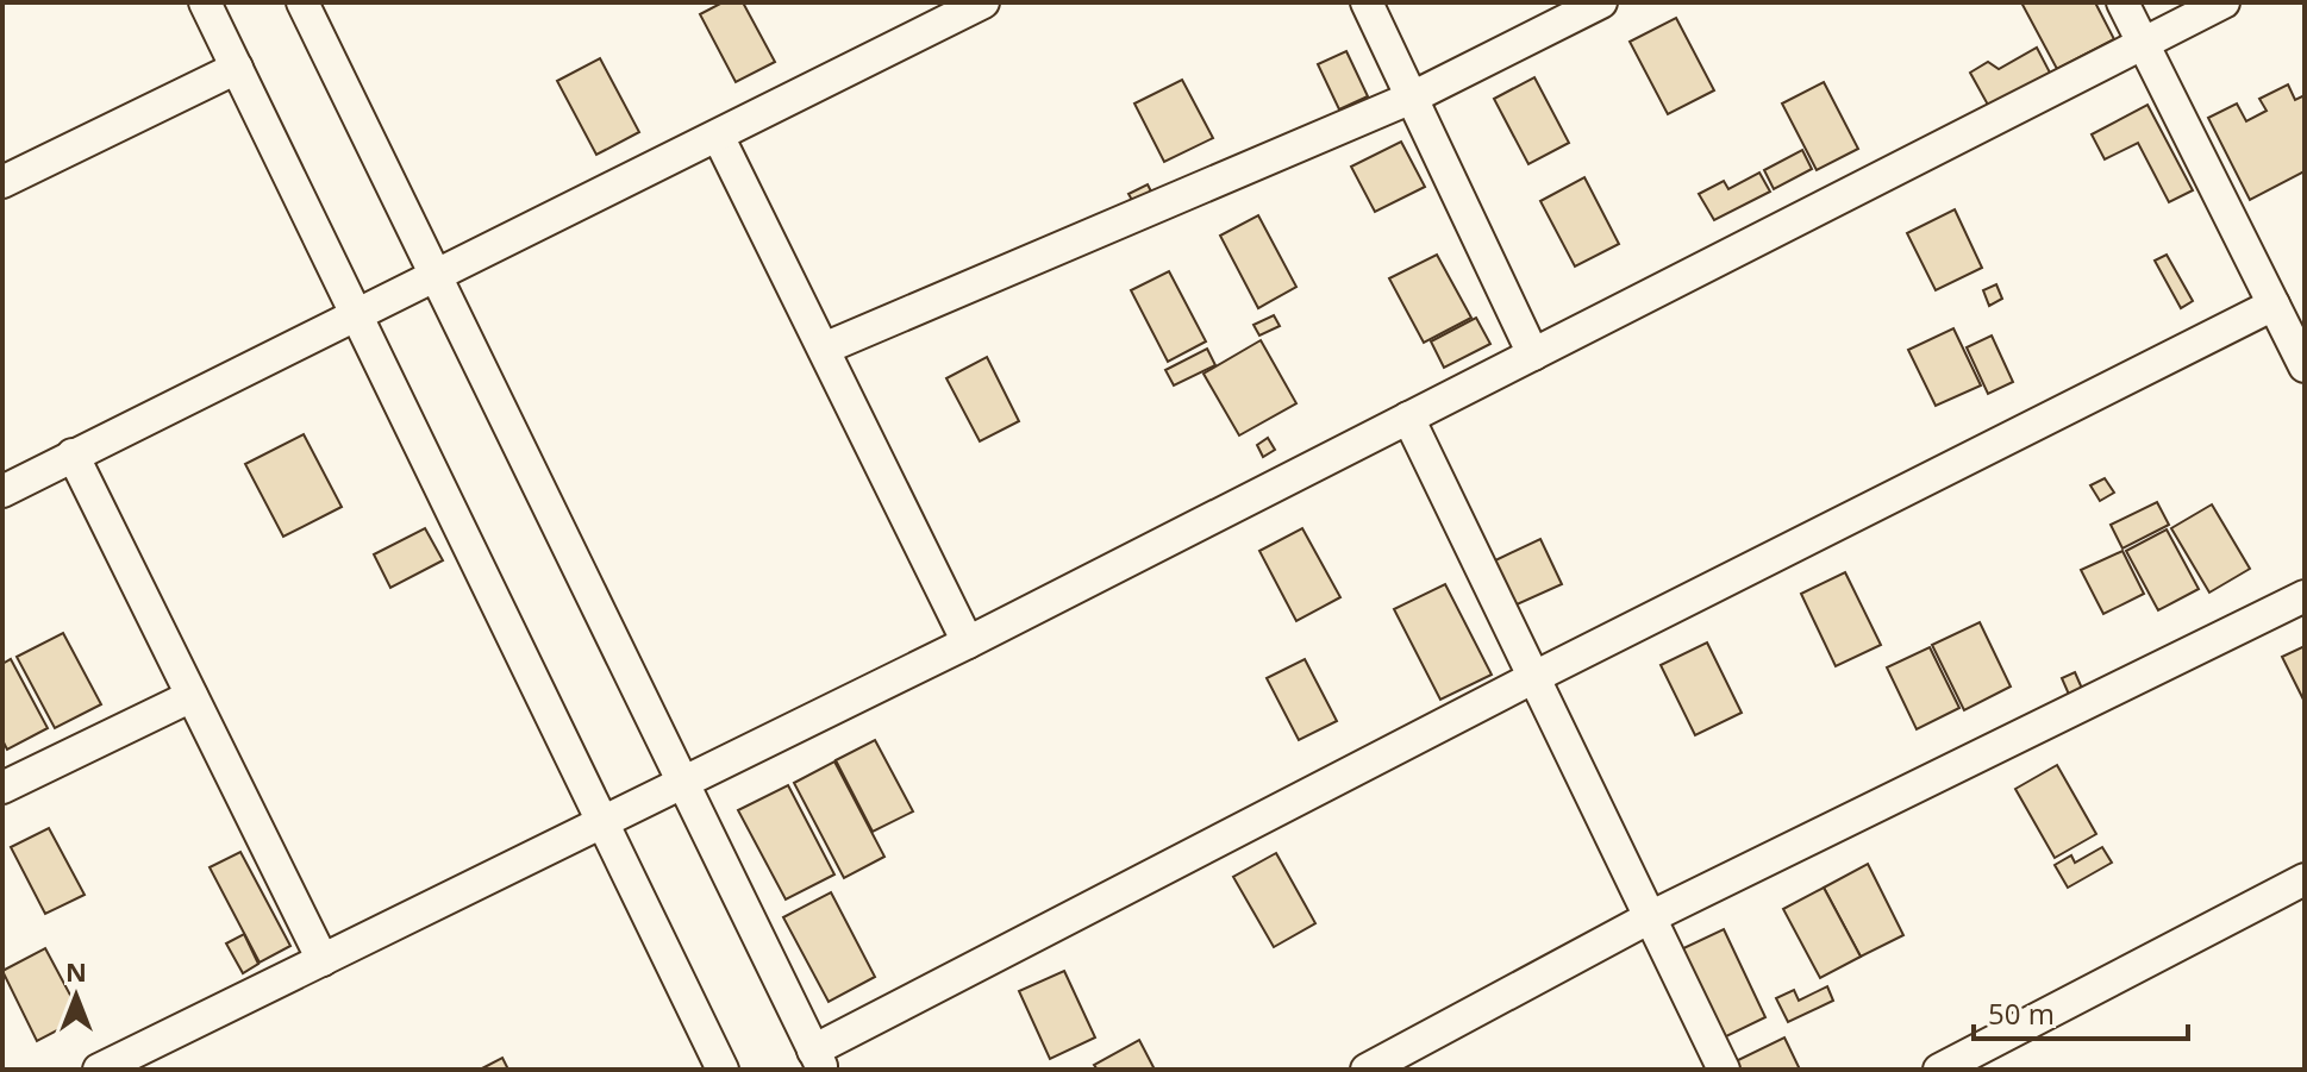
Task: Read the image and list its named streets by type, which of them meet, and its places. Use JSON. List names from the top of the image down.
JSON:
{
  "scale_bar": "50 m",
  "north": "top"
}
